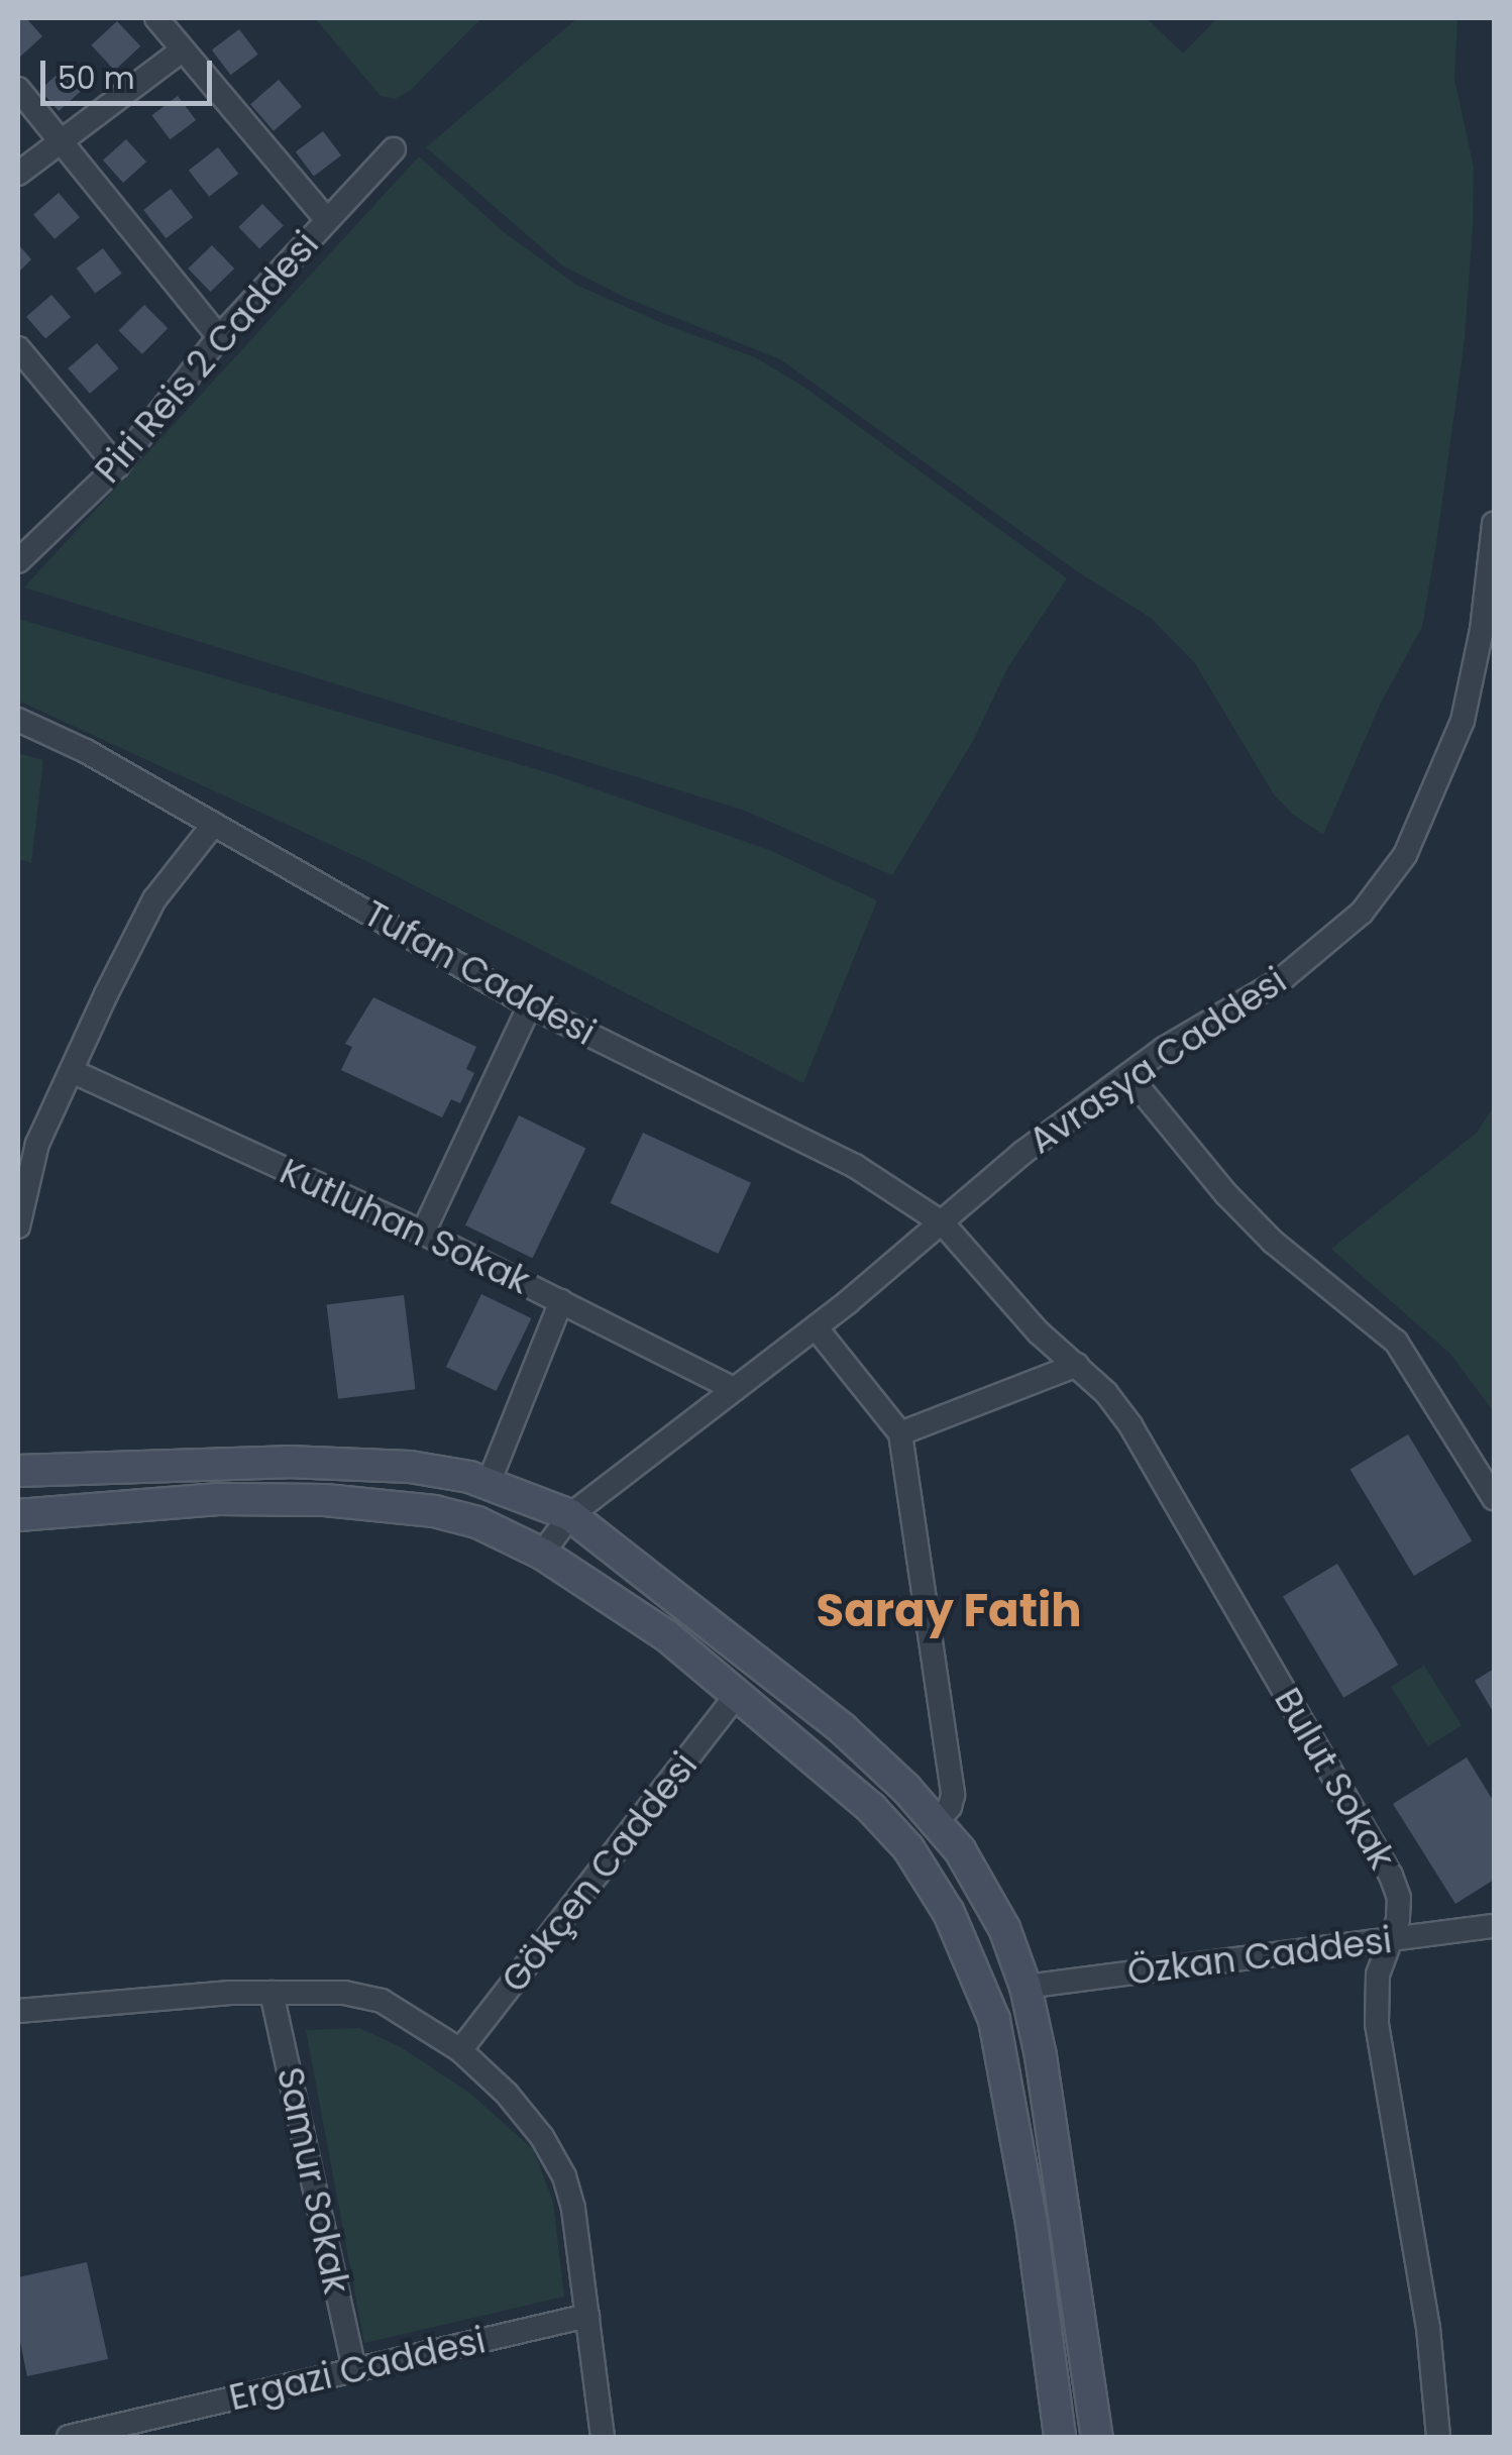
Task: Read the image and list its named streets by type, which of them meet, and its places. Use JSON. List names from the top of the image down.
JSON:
{
  "streets": {
    "street": [
      "Piri Reis 2 Caddesi",
      "Tufan Caddesi",
      "Avrasya Caddesi",
      "Kutluhan Sokak",
      "Bulut Sokak",
      "Gökçen Caddesi",
      "Özkan Caddesi",
      "Samur Sokak",
      "Ergazi Caddesi"
    ]
  },
  "crossings": [
    ["Tufan Caddesi", "Avrasya Caddesi"],
    ["Tufan Caddesi", "Bulut Sokak"],
    ["Avrasya Caddesi", "Kutluhan Sokak"],
    ["Avrasya Caddesi", "Bulut Sokak"],
    ["Bulut Sokak", "Özkan Caddesi"],
    ["Samur Sokak", "Ergazi Caddesi"]
  ],
  "districts": ["Saray Fatih"],
  "scale_bar": "50 m"
}
